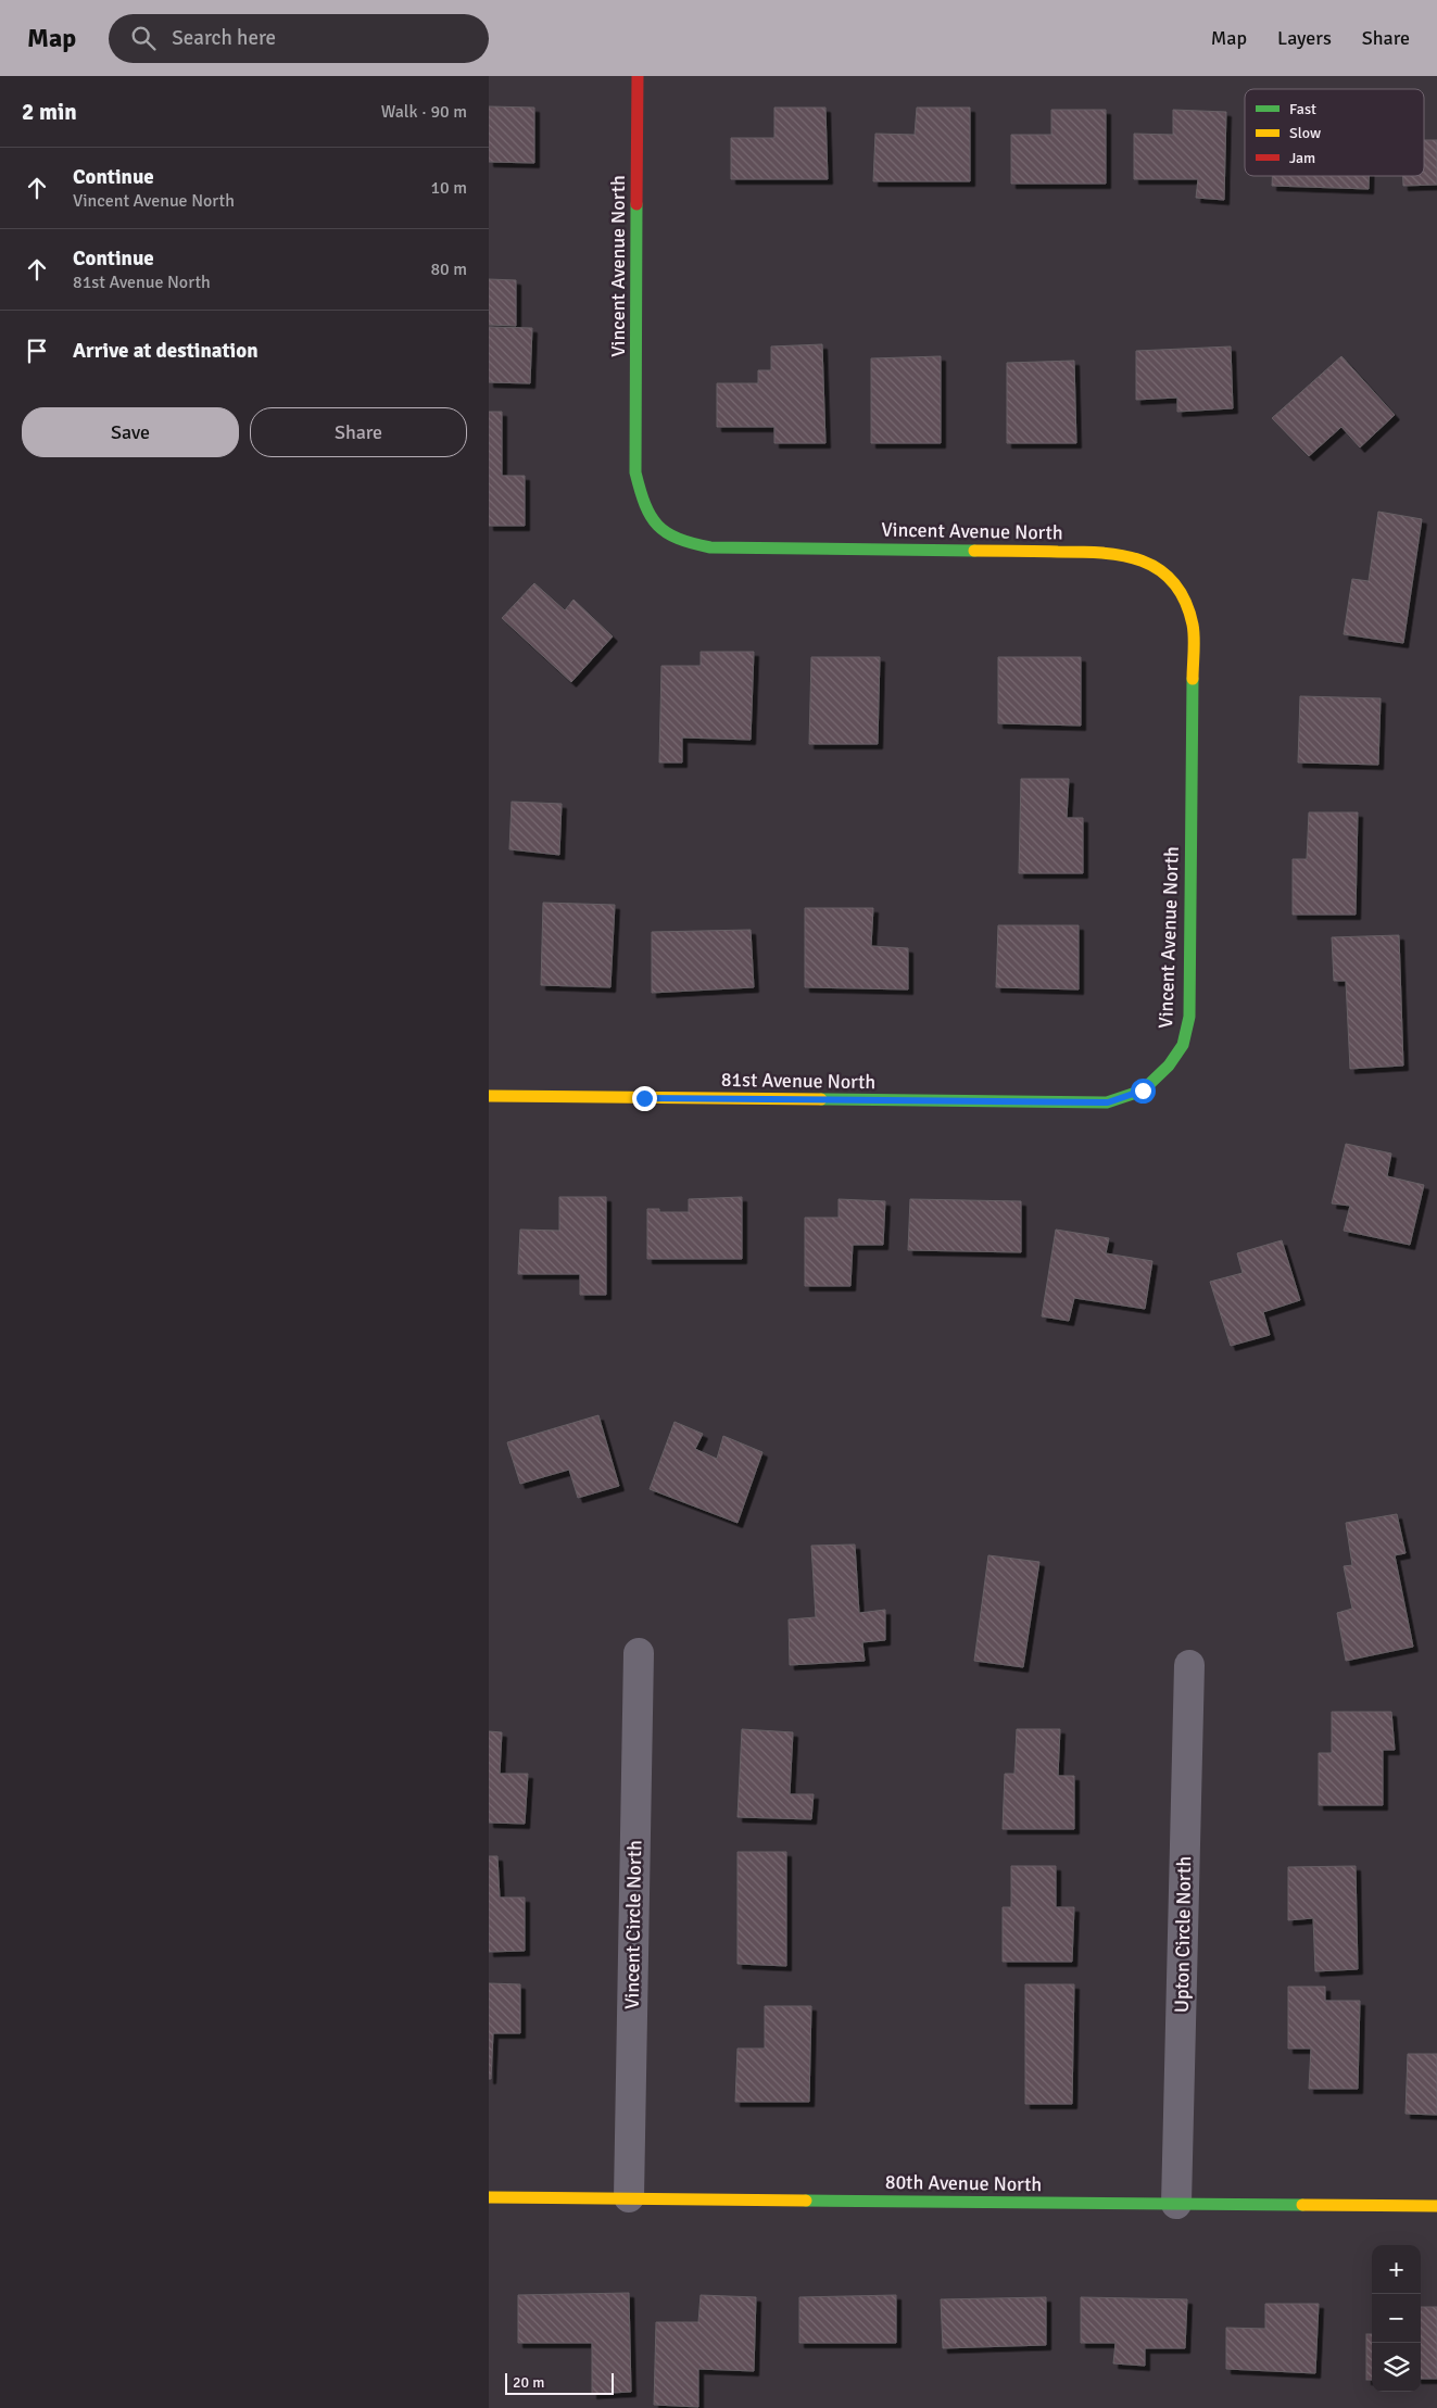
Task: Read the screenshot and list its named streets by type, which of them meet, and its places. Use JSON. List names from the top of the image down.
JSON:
{
  "streets": {
    "street": [
      "Vincent Avenue North",
      "81st Avenue North",
      "Vincent Circle North",
      "Upton Circle North",
      "80th Avenue North"
    ]
  },
  "crossings": [
    ["Vincent Avenue North", "81st Avenue North"],
    ["Vincent Circle North", "80th Avenue North"],
    ["Upton Circle North", "80th Avenue North"]
  ],
  "legend": ["Fast", "Slow", "Jam"],
  "scale_bar": "20 m",
  "page": {
    "header": "Map",
    "search": "Search here",
    "nav": ["Map", "Layers", "Share"],
    "heading": ["2 min", "Walk · 90 m"],
    "list": [
      ["Continue", "Vincent Avenue North", "10 m"],
      ["Continue", "81st Avenue North", "80 m"],
      "Arrive at destination"
    ],
    "buttons": ["Save", "Share"],
    "map_buttons": ["+", "−"],
    "scale": "20 m"
  }
}
